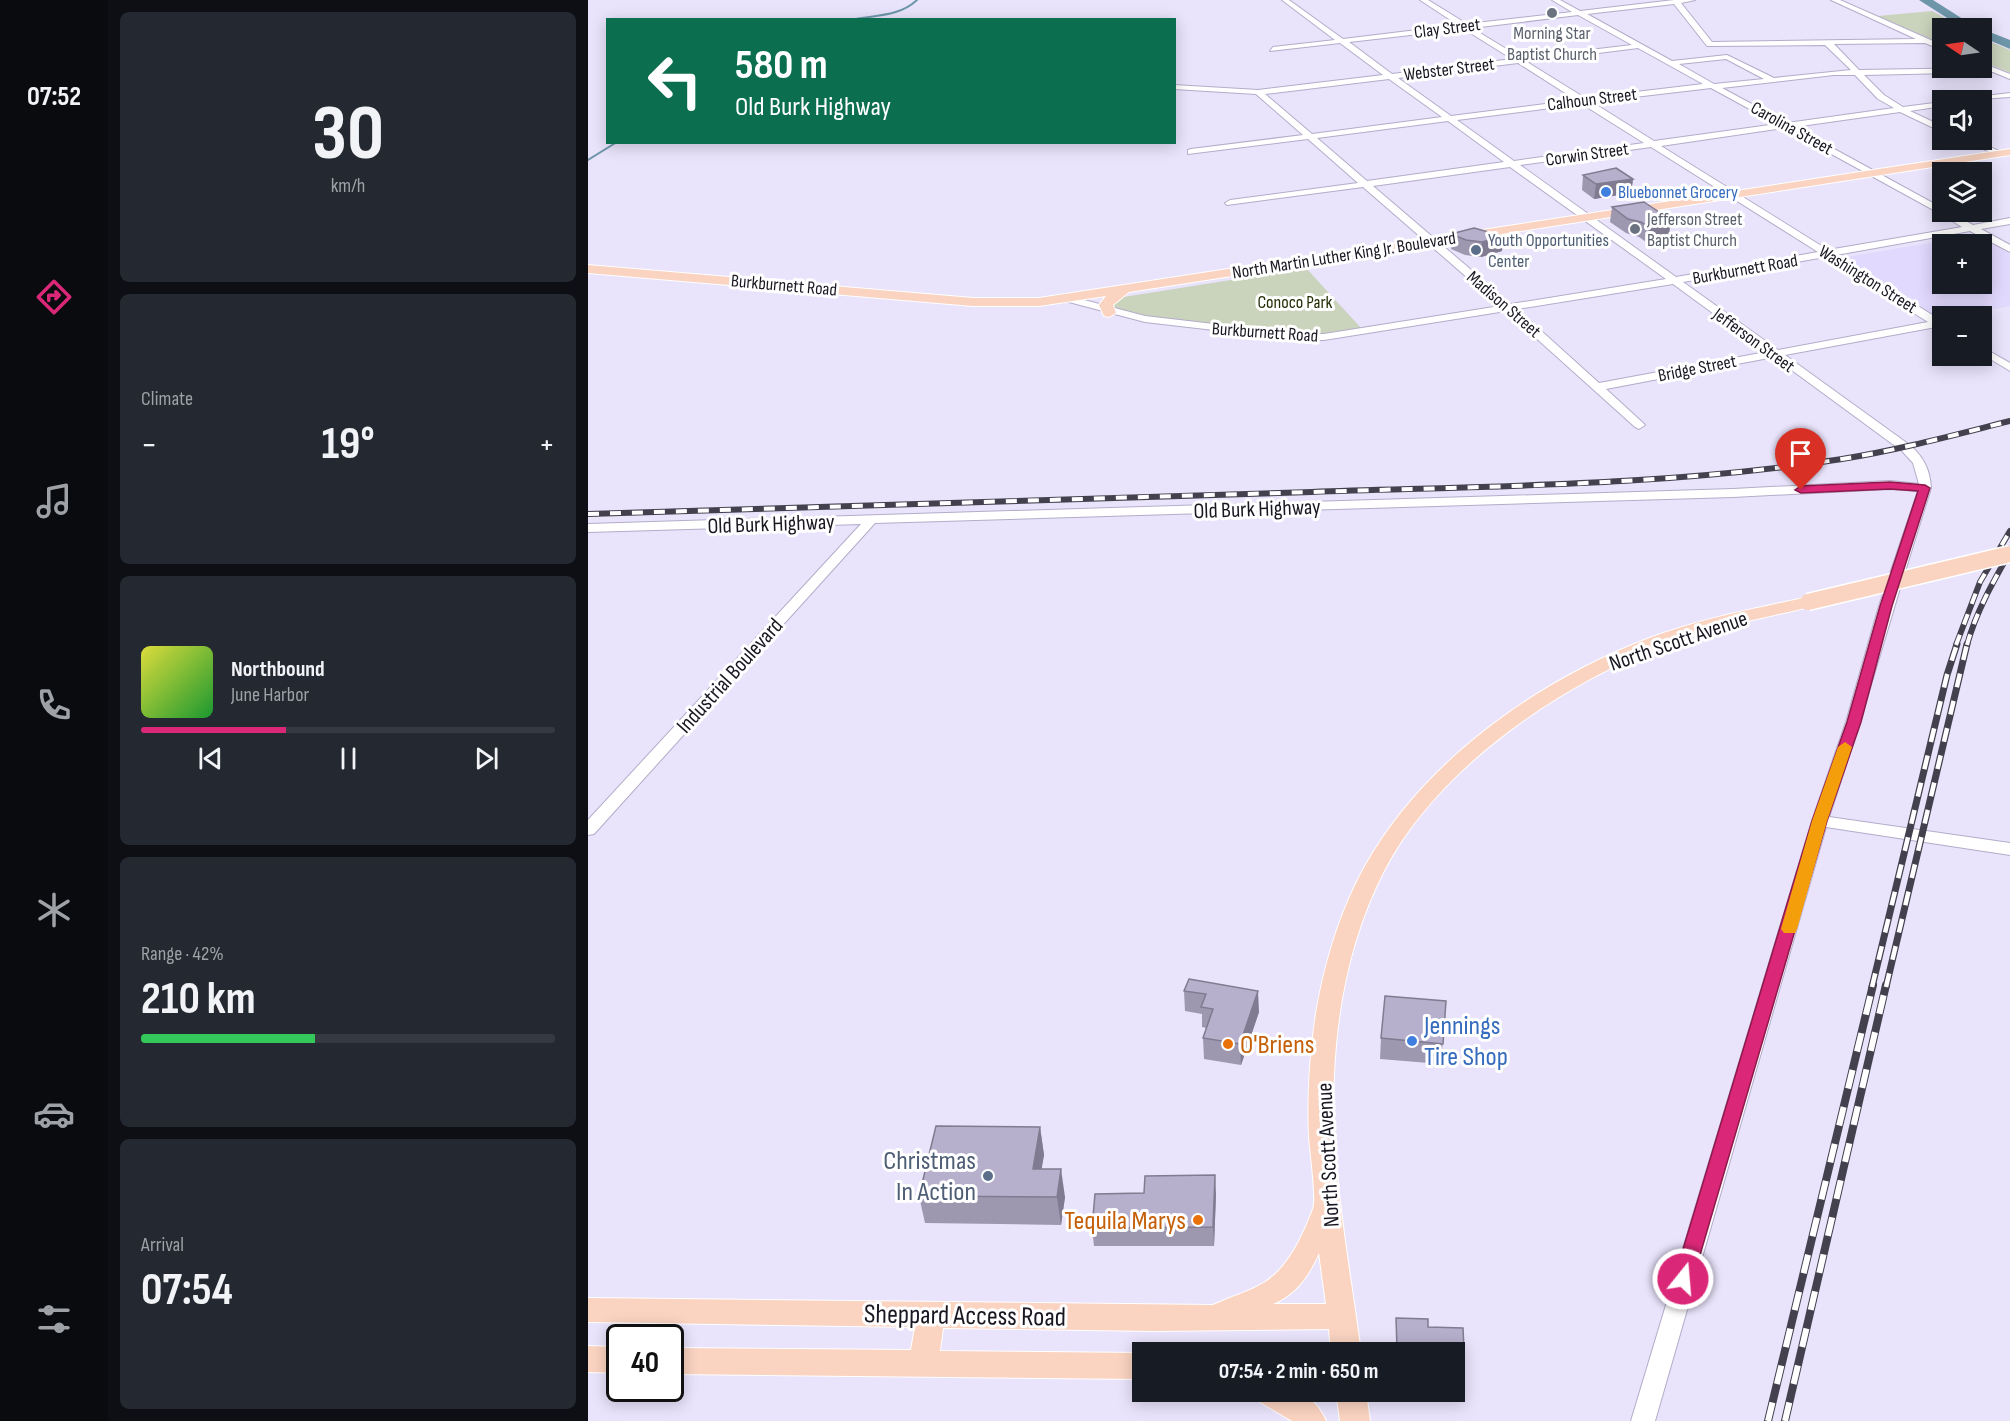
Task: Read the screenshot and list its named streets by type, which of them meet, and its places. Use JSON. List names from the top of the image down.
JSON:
{
  "streets": {
    "main road": [
      "North Martin Luther King Jr. Boulevard",
      "Burkburnett Road",
      "North Scott Avenue",
      "Sheppard Access Road"
    ],
    "street": [
      "Clay Street",
      "Webster Street",
      "Calhoun Street",
      "Carolina Street",
      "Corwin Street",
      "Washington Street",
      "Madison Street",
      "Jefferson Street",
      "Bridge Street",
      "Old Burk Highway",
      "Industrial Boulevard"
    ]
  },
  "crossings": [
    ["Clay Street", "Carolina Street"],
    ["Clay Street", "Washington Street"],
    ["Clay Street", "Jefferson Street"],
    ["Webster Street", "Carolina Street"],
    ["Webster Street", "Washington Street"],
    ["Webster Street", "Madison Street"],
    ["Webster Street", "Jefferson Street"],
    ["Calhoun Street", "Carolina Street"],
    ["Calhoun Street", "Washington Street"],
    ["Calhoun Street", "Madison Street"],
    ["Calhoun Street", "Jefferson Street"],
    ["Carolina Street", "Corwin Street"],
    ["Carolina Street", "North Martin Luther King Jr. Boulevard"],
    ["Carolina Street", "Burkburnett Road"],
    ["Corwin Street", "Washington Street"],
    ["Corwin Street", "Madison Street"],
    ["Corwin Street", "Jefferson Street"],
    ["North Martin Luther King Jr. Boulevard", "Burkburnett Road"],
    ["North Martin Luther King Jr. Boulevard", "Washington Street"],
    ["North Martin Luther King Jr. Boulevard", "Madison Street"],
    ["North Martin Luther King Jr. Boulevard", "Jefferson Street"],
    ["Burkburnett Road", "Washington Street"],
    ["Burkburnett Road", "Madison Street"],
    ["Burkburnett Road", "Jefferson Street"],
    ["Madison Street", "Bridge Street"],
    ["Jefferson Street", "Bridge Street"],
    ["Jefferson Street", "Old Burk Highway"],
    ["Old Burk Highway", "Industrial Boulevard"],
    ["North Scott Avenue", "Sheppard Access Road"]
  ],
  "parks": ["Conoco Park"],
  "places": [
    "Morning Star Baptist Church",
    "Bluebonnet Grocery",
    "Jefferson Street Baptist Church",
    "Youth Opportunities Center",
    "Jennings Tire Shop",
    "O'Briens",
    "Christmas In Action",
    "Tequila Marys"
  ],
  "north": "left",
  "page": {
    "tabs": "07:52",
    "tile": [
      ["30", "km/h"],
      "Climate",
      ["Range · 42%", "210 km"],
      ["Arrival", "07:54"]
    ],
    "map_buttons": ["+", "−"],
    "turn": ["580 m", "Old Burk Highway"],
    "heat": ["−", "19°", "+"],
    "song": ["Northbound", "June Harbor"],
    "limit": "40",
    "trip": "07:54 · 2 min · 650 m"
  }
}
